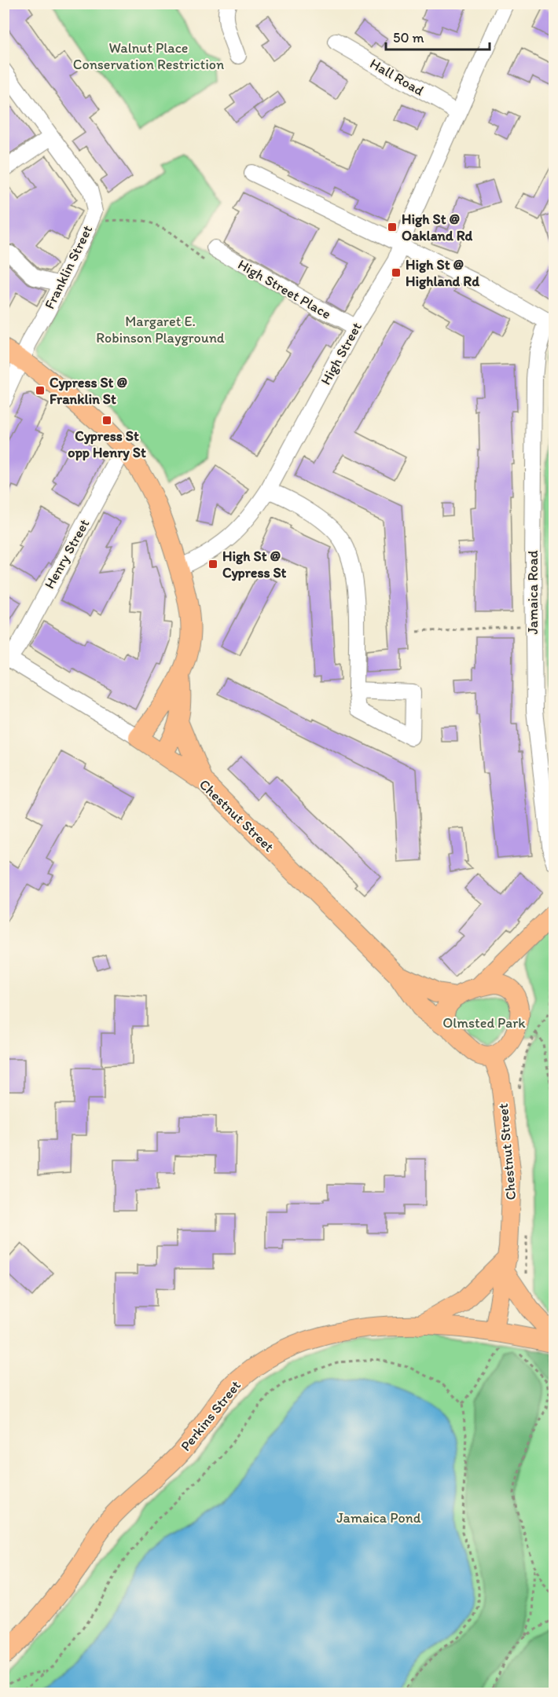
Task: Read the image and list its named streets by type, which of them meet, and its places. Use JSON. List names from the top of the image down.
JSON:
{
  "streets": {
    "main road": ["Chestnut Street", "Perkins Street"],
    "street": [
      "Hall Road",
      "Franklin Street",
      "High Street Place",
      "High Street",
      "Henry Street",
      "Jamaica Road"
    ]
  },
  "crossings": [
    ["Hall Road", "High Street"],
    ["High Street Place", "High Street"],
    ["Henry Street", "Chestnut Street"],
    ["Chestnut Street", "Perkins Street"]
  ],
  "parks": [
    "Walnut Place Conservation Restriction",
    "Margaret E. Robinson Playground",
    "Olmsted Park",
    "Jamaica Pond"
  ],
  "places": {
    "transit": [
      "High St @ Oakland Rd",
      "High St @ Highland Rd",
      "Cypress St @ Franklin St",
      "Cypress St opp Henry St",
      "High St @ Cypress St"
    ]
  },
  "scale_bar": "50 m"
}
